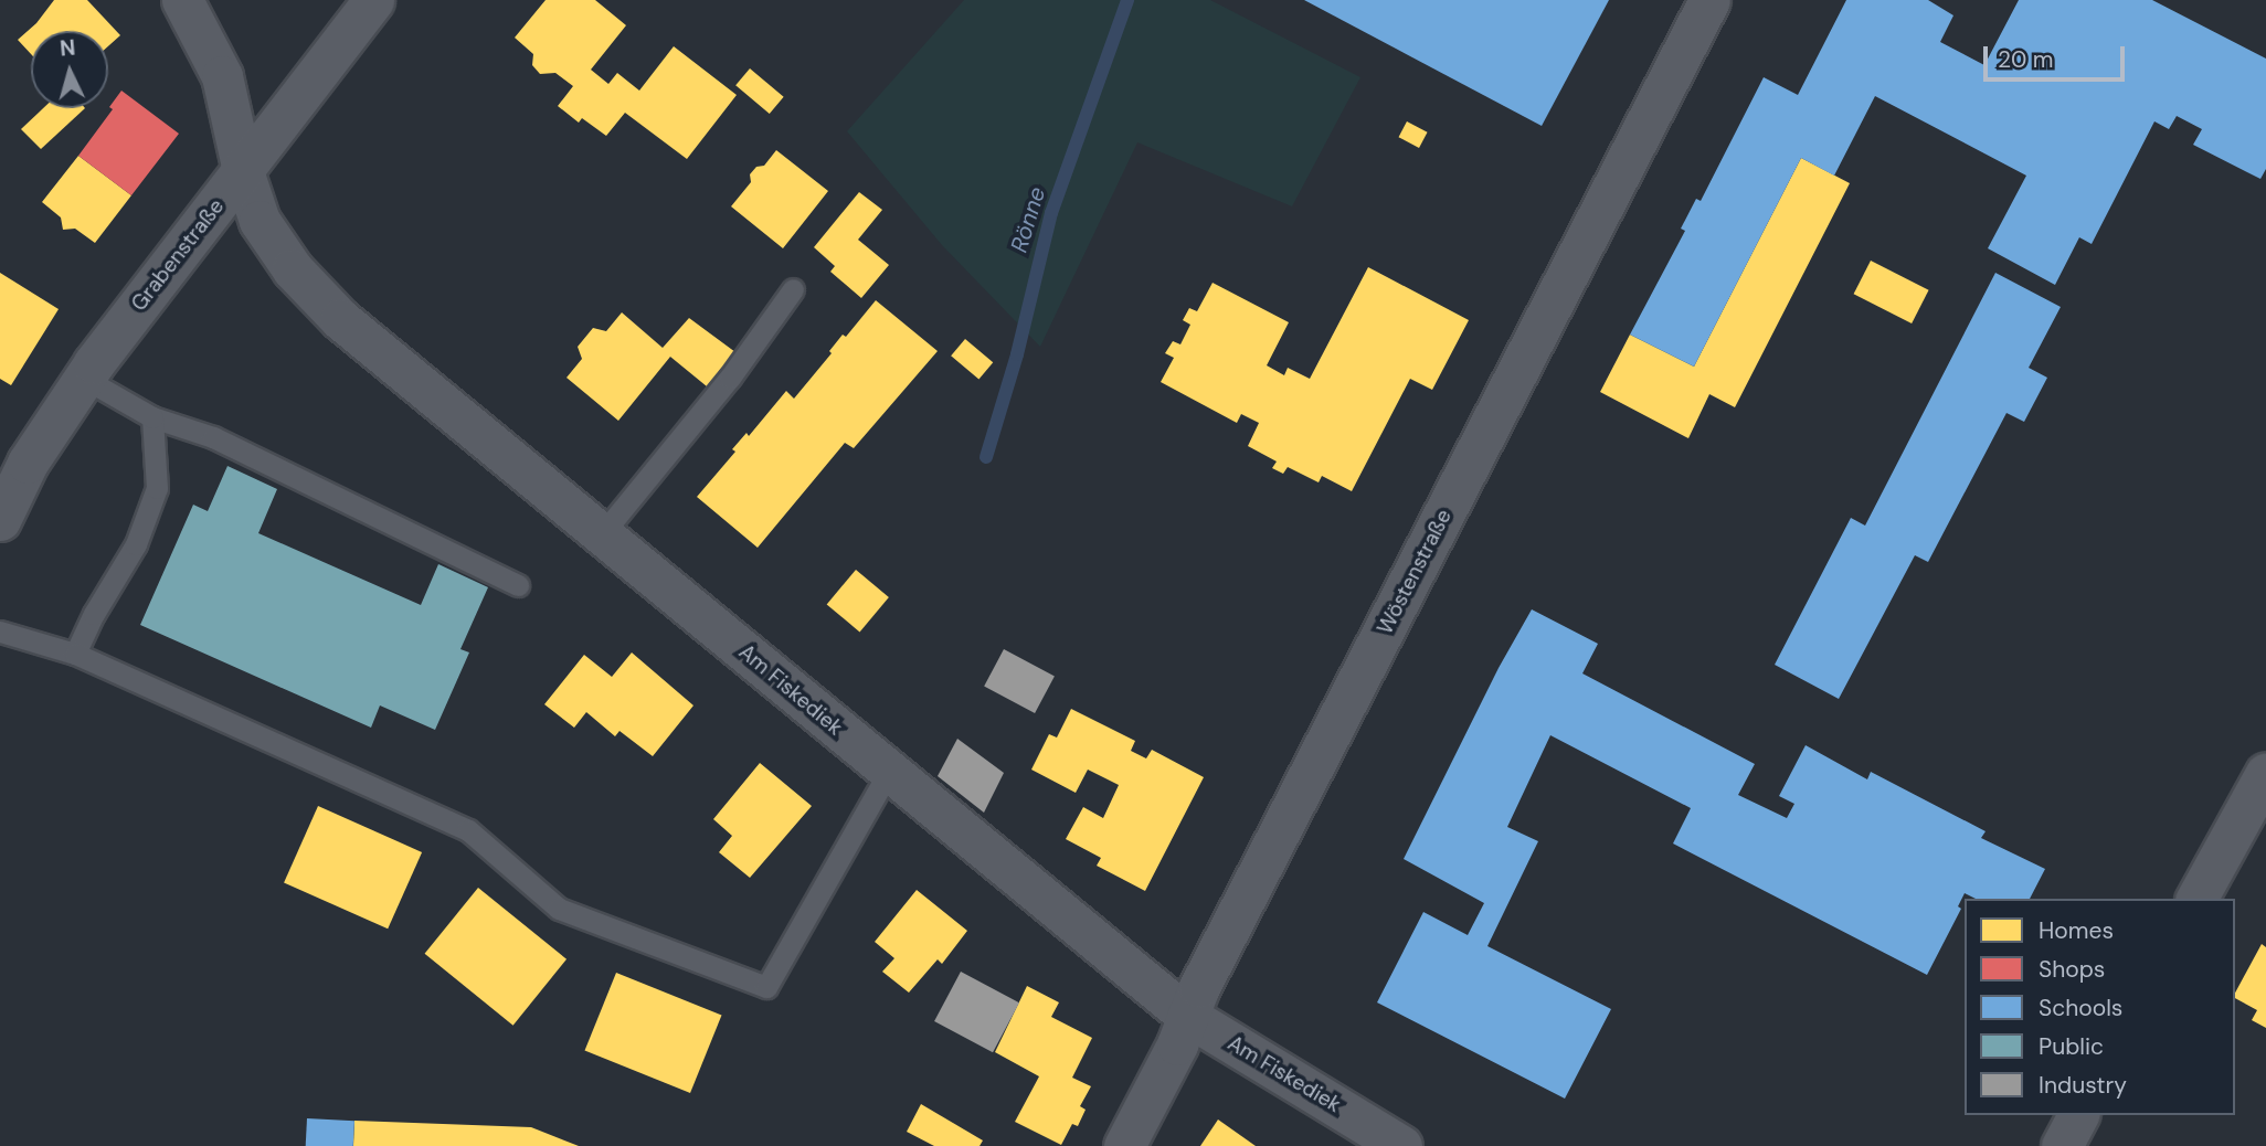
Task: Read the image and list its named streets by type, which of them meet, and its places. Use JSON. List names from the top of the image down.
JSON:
{
  "streets": {
    "street": ["Grabenstraße", "Wöstenstraße", "Am Fiskediek"]
  },
  "crossings": [
    ["Grabenstraße", "Am Fiskediek"],
    ["Wöstenstraße", "Am Fiskediek"]
  ],
  "water": ["Rönne"],
  "legend": [
    "Homes",
    "Shops",
    "Schools",
    "Public",
    "Industry"
  ],
  "scale_bar": "20 m",
  "north": "top"
}
